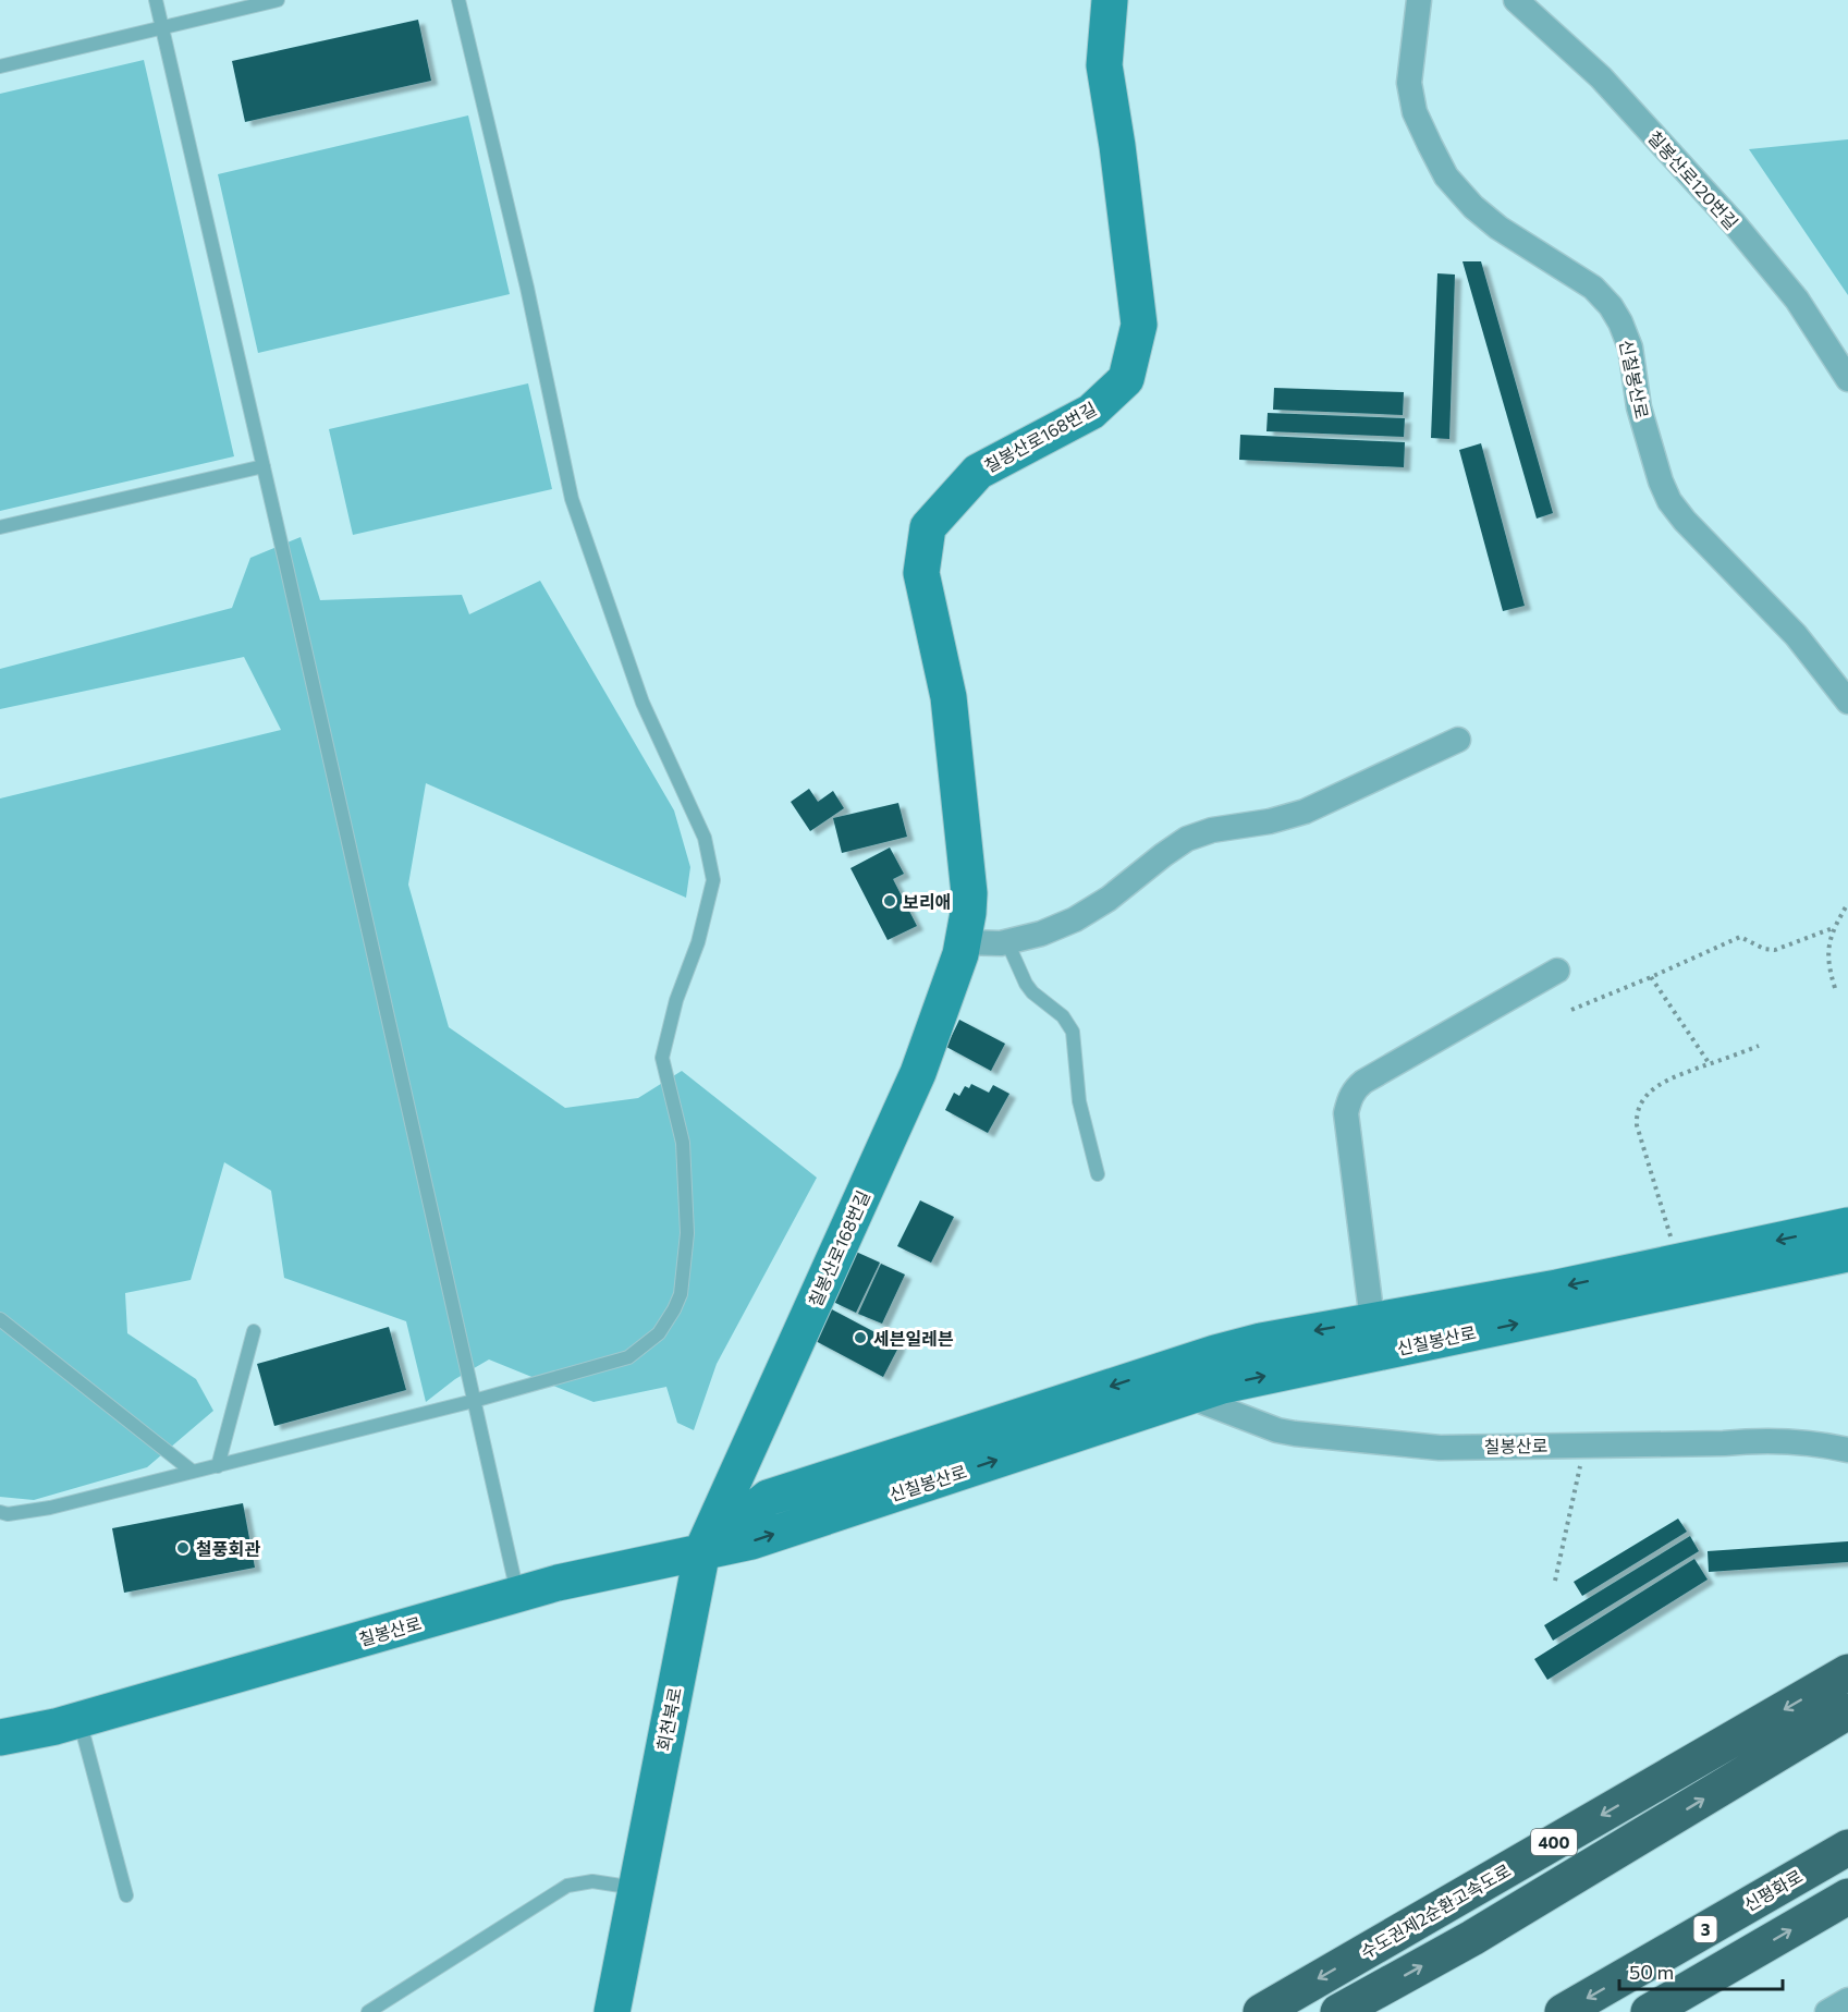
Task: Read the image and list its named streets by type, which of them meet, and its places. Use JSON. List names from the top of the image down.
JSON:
{
  "streets": {
    "highway": [
      "400",
      "신평화로",
      "수도권제2순환고속도로",
      "3"
    ],
    "street": [
      "칠봉산로120번길",
      "신칠봉산로",
      "칠봉산로168번길",
      "칠봉산로",
      "회천북로"
    ]
  },
  "crossings": [
    ["신칠봉산로", "칠봉산로168번길"],
    ["신칠봉산로", "칠봉산로"],
    ["신칠봉산로", "회천북로"],
    ["칠봉산로168번길", "칠봉산로"],
    ["칠봉산로168번길", "회천북로"],
    ["칠봉산로", "회천북로"]
  ],
  "places": ["보리애", "세븐일레븐", "철풍회관"],
  "scale_bar": "50 m"
}
